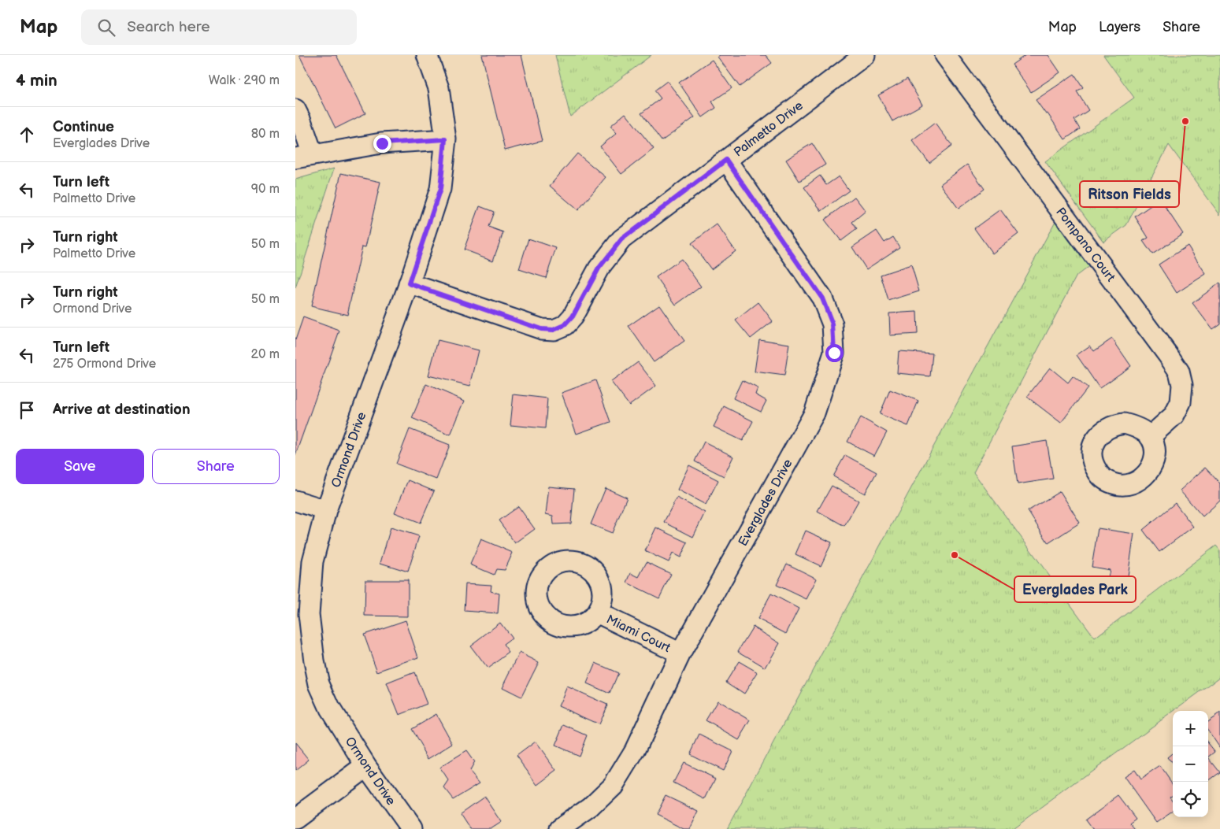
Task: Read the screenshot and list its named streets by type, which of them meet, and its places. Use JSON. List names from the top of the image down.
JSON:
{
  "streets": {
    "street": [
      "Palmetto Drive",
      "Pompano Court",
      "Ormond Drive",
      "Everglades Drive",
      "Miami Court"
    ]
  },
  "crossings": [
    ["Palmetto Drive", "Ormond Drive"],
    ["Palmetto Drive", "Everglades Drive"],
    ["Everglades Drive", "Miami Court"]
  ],
  "places": ["Ritson Fields", "Everglades Park"],
  "page": {
    "header": "Map",
    "search": "Search here",
    "nav": ["Map", "Layers", "Share"],
    "heading": ["4 min", "Walk · 290 m"],
    "list": [
      ["Continue", "Everglades Drive", "80 m"],
      ["Turn left", "Palmetto Drive", "90 m"],
      ["Turn right", "Palmetto Drive", "50 m"],
      ["Turn right", "Ormond Drive", "50 m"],
      ["Turn left", "275 Ormond Drive", "20 m"],
      "Arrive at destination"
    ],
    "buttons": ["Save", "Share"],
    "map_buttons": ["+", "−"]
  }
}
